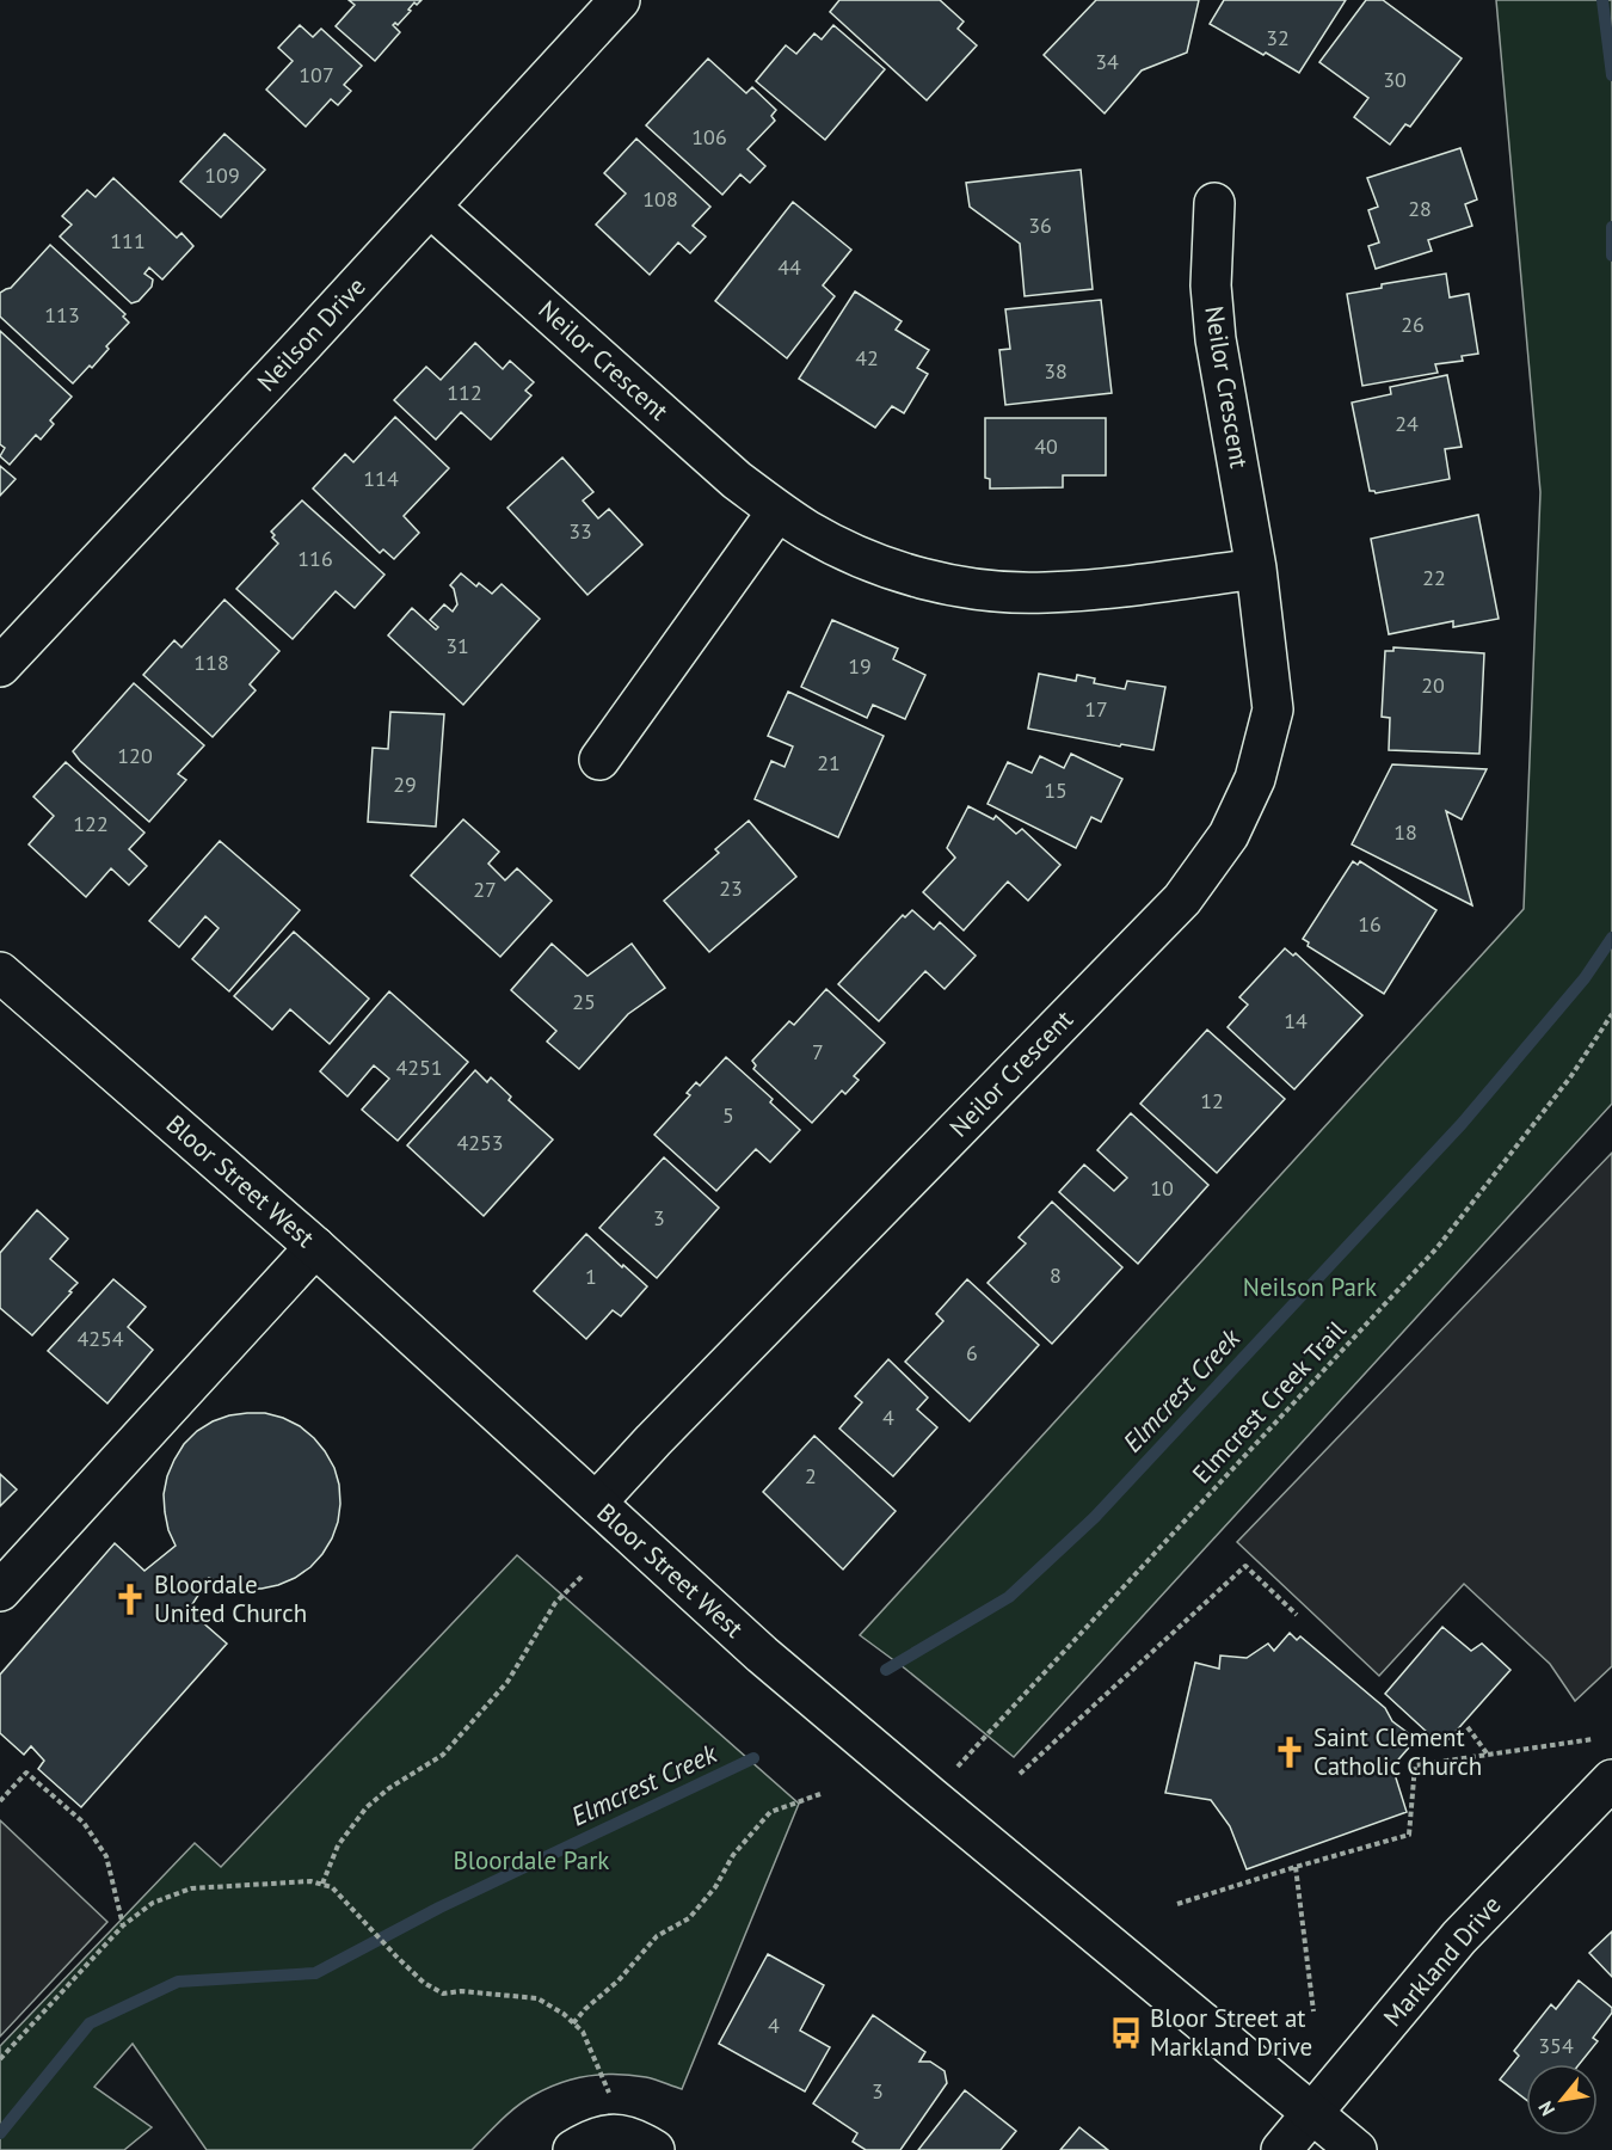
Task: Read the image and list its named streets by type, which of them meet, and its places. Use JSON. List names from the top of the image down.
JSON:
{
  "streets": {
    "street": [
      "Neilson Drive",
      "Neilor Crescent",
      "Bloor Street West",
      "Markland Drive"
    ],
    "path": ["Elmcrest Creek Trail"]
  },
  "crossings": [
    ["Neilson Drive", "Neilor Crescent"],
    ["Neilor Crescent", "Bloor Street West"],
    ["Bloor Street West", "Elmcrest Creek Trail"],
    ["Bloor Street West", "Markland Drive"]
  ],
  "water": ["Elmcrest Creek"],
  "parks": ["Neilson Park", "Bloordale Park"],
  "places": {
    "church": ["Bloordale United Church", "Saint Clement Catholic Church"],
    "bus stop": ["Bloor Street at Markland Drive"]
  },
  "house_numbers": [
    "32",
    "34",
    "107",
    "30",
    "106",
    "109",
    "108",
    "28",
    "36",
    "111",
    "44",
    "113",
    "26",
    "42",
    "38",
    "112",
    "24",
    "40",
    "114",
    "33",
    "116",
    "22",
    "31",
    "118",
    "19",
    "20",
    "17",
    "120",
    "21",
    "29",
    "15",
    "122",
    "18",
    "23",
    "27",
    "16",
    "25",
    "14",
    "7",
    "4251",
    "12",
    "5",
    "4253",
    "10",
    "3",
    "8",
    "1",
    "4254",
    "6",
    "4",
    "2",
    "4",
    "354",
    "3"
  ],
  "north": "bottom left"
}
